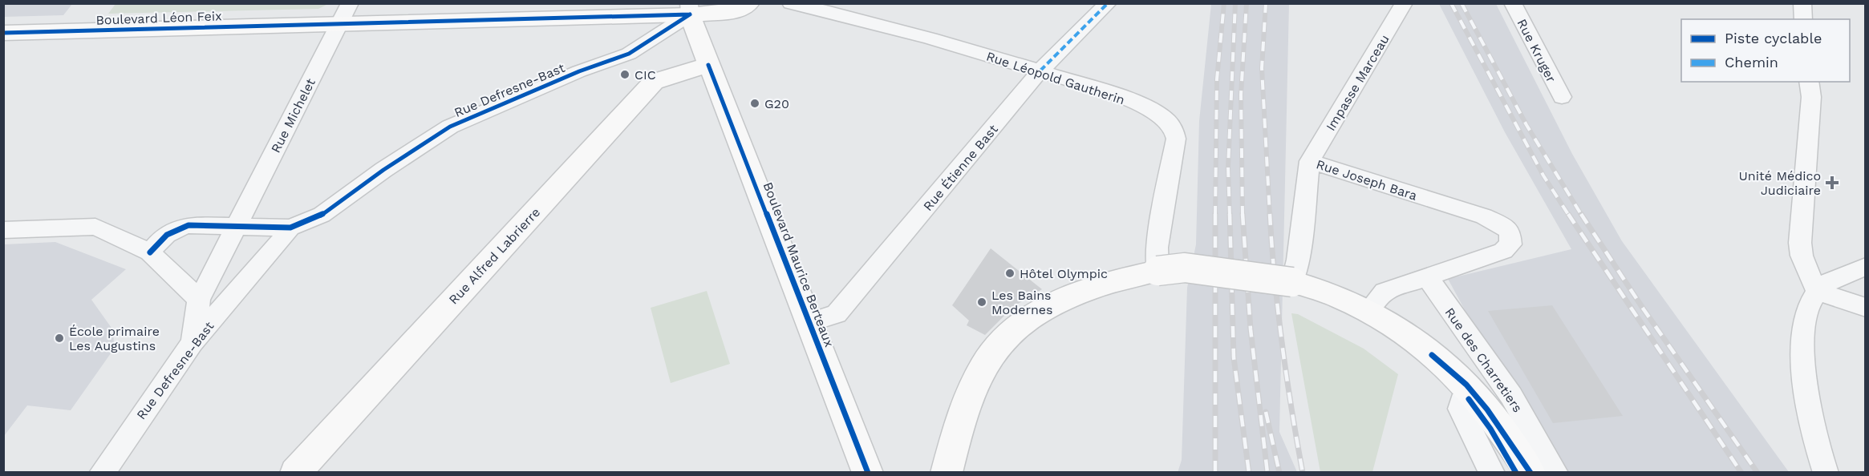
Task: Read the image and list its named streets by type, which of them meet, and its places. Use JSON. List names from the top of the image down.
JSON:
{
  "streets": {
    "main road": ["Boulevard Léon Feix", "Rue Alfred Labrierre", "Boulevard Maurice Berteaux"],
    "street": [
      "Rue Kruger",
      "Rue Léopold Gautherin",
      "Impasse Marceau",
      "Rue Defresne-Bast",
      "Rue Michelet",
      "Rue Étienne Bast",
      "Rue Joseph Bara",
      "Rue des Charretiers"
    ]
  },
  "crossings": [
    ["Boulevard Léon Feix", "Rue Defresne-Bast"],
    ["Boulevard Léon Feix", "Rue Michelet"],
    ["Boulevard Léon Feix", "Boulevard Maurice Berteaux"],
    ["Rue Léopold Gautherin", "Rue Étienne Bast"],
    ["Impasse Marceau", "Rue Joseph Bara"],
    ["Rue Defresne-Bast", "Rue Michelet"],
    ["Rue Defresne-Bast", "Boulevard Maurice Berteaux"],
    ["Rue Étienne Bast", "Boulevard Maurice Berteaux"],
    ["Rue Joseph Bara", "Rue des Charretiers"],
    ["Rue Alfred Labrierre", "Boulevard Maurice Berteaux"]
  ],
  "places": {
    "other": [
      "CIC",
      "G20",
      "Hôtel Olympic",
      "Les Bains Modernes",
      "École primaire Les Augustins"
    ],
    "health": ["Unité Médico Judiciaire"]
  },
  "legend": ["Piste cyclable", "Chemin"]
}
